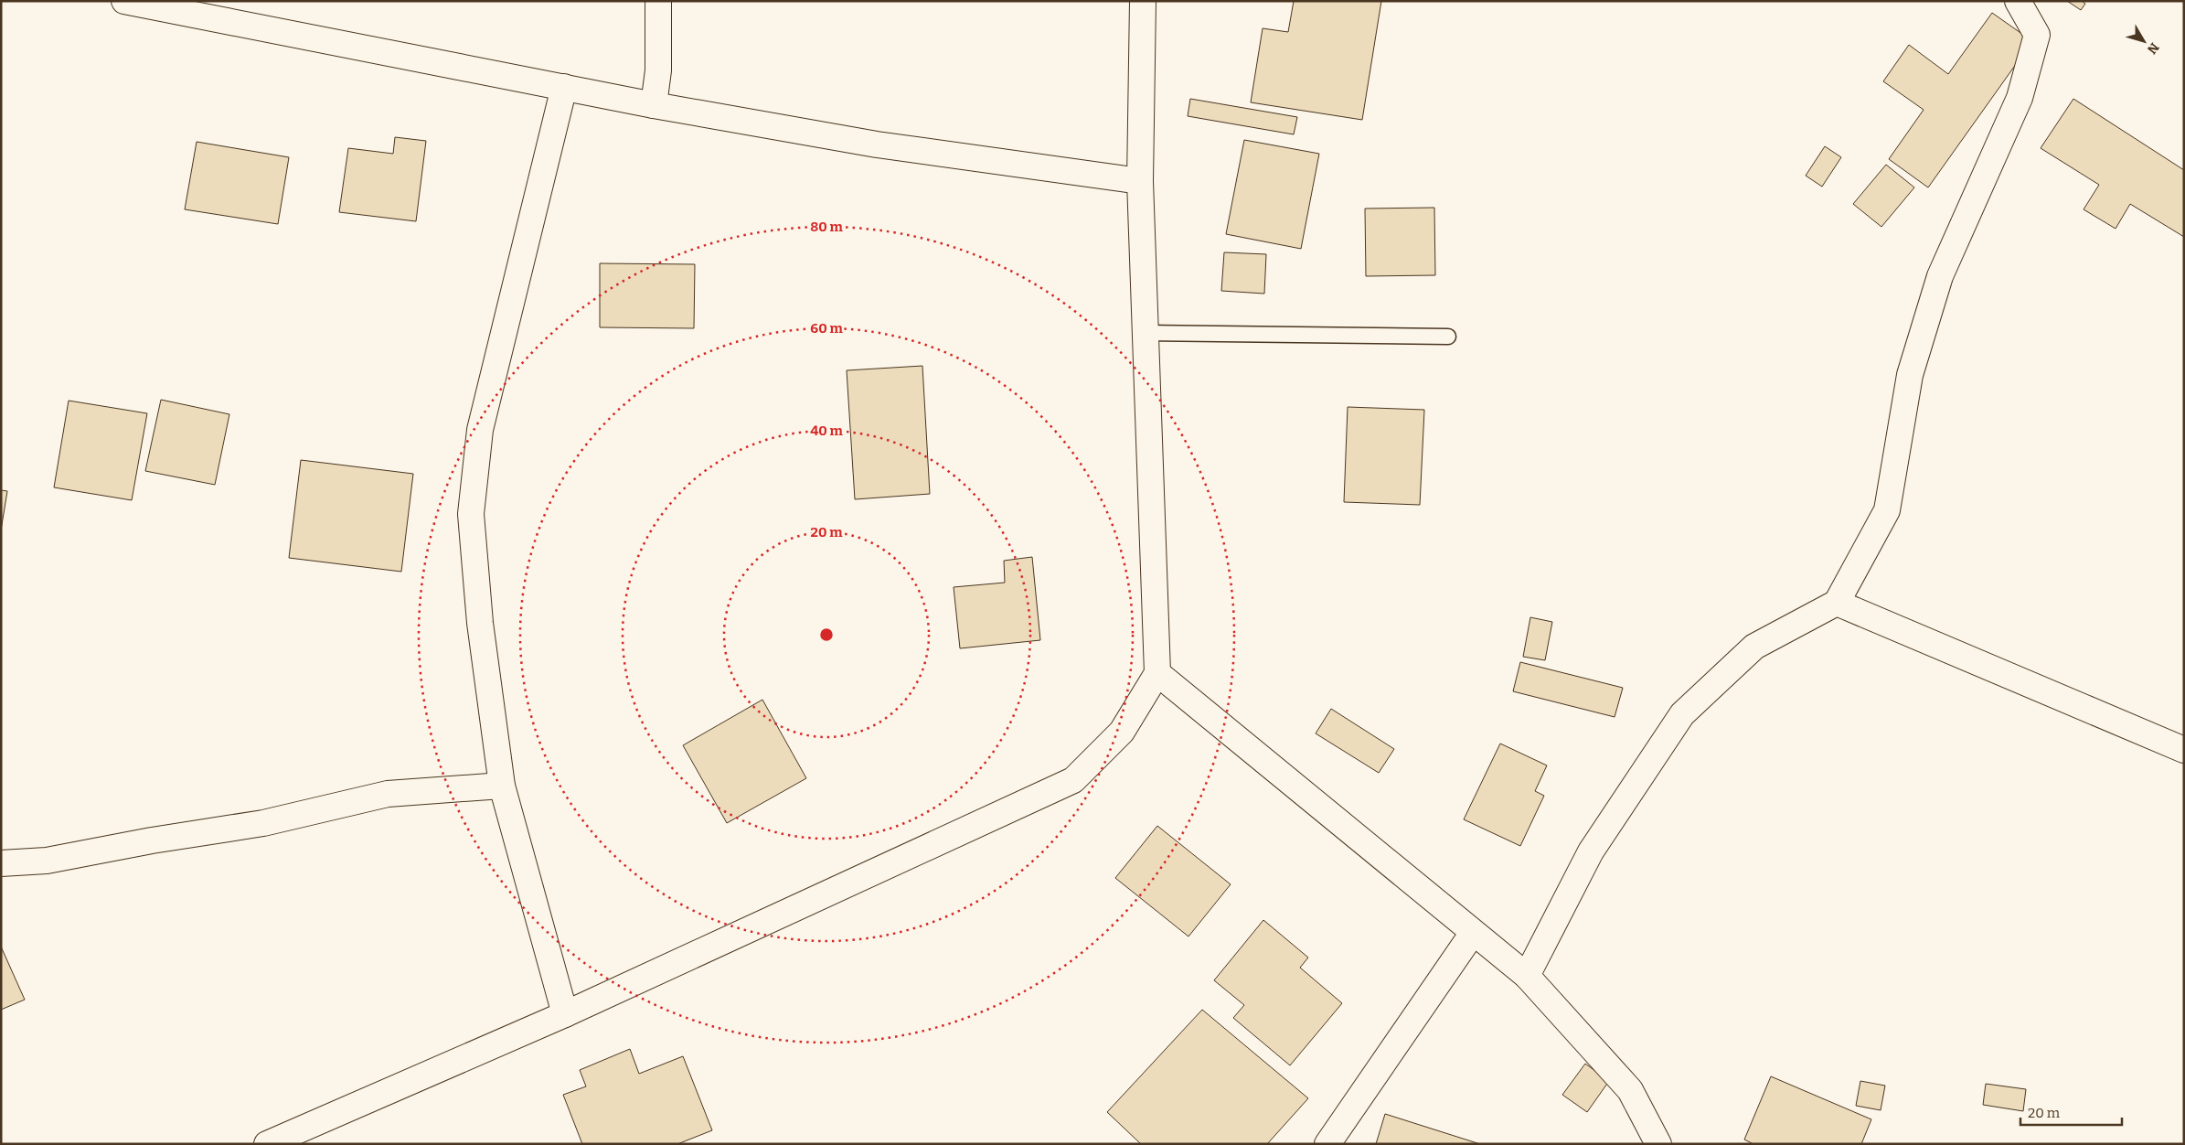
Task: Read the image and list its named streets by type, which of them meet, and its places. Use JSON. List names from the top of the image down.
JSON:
{
  "scale_bar": "20 m",
  "north": "bottom right",
  "rings": [
    "80 m",
    "60 m",
    "40 m",
    "20 m"
  ]
}
